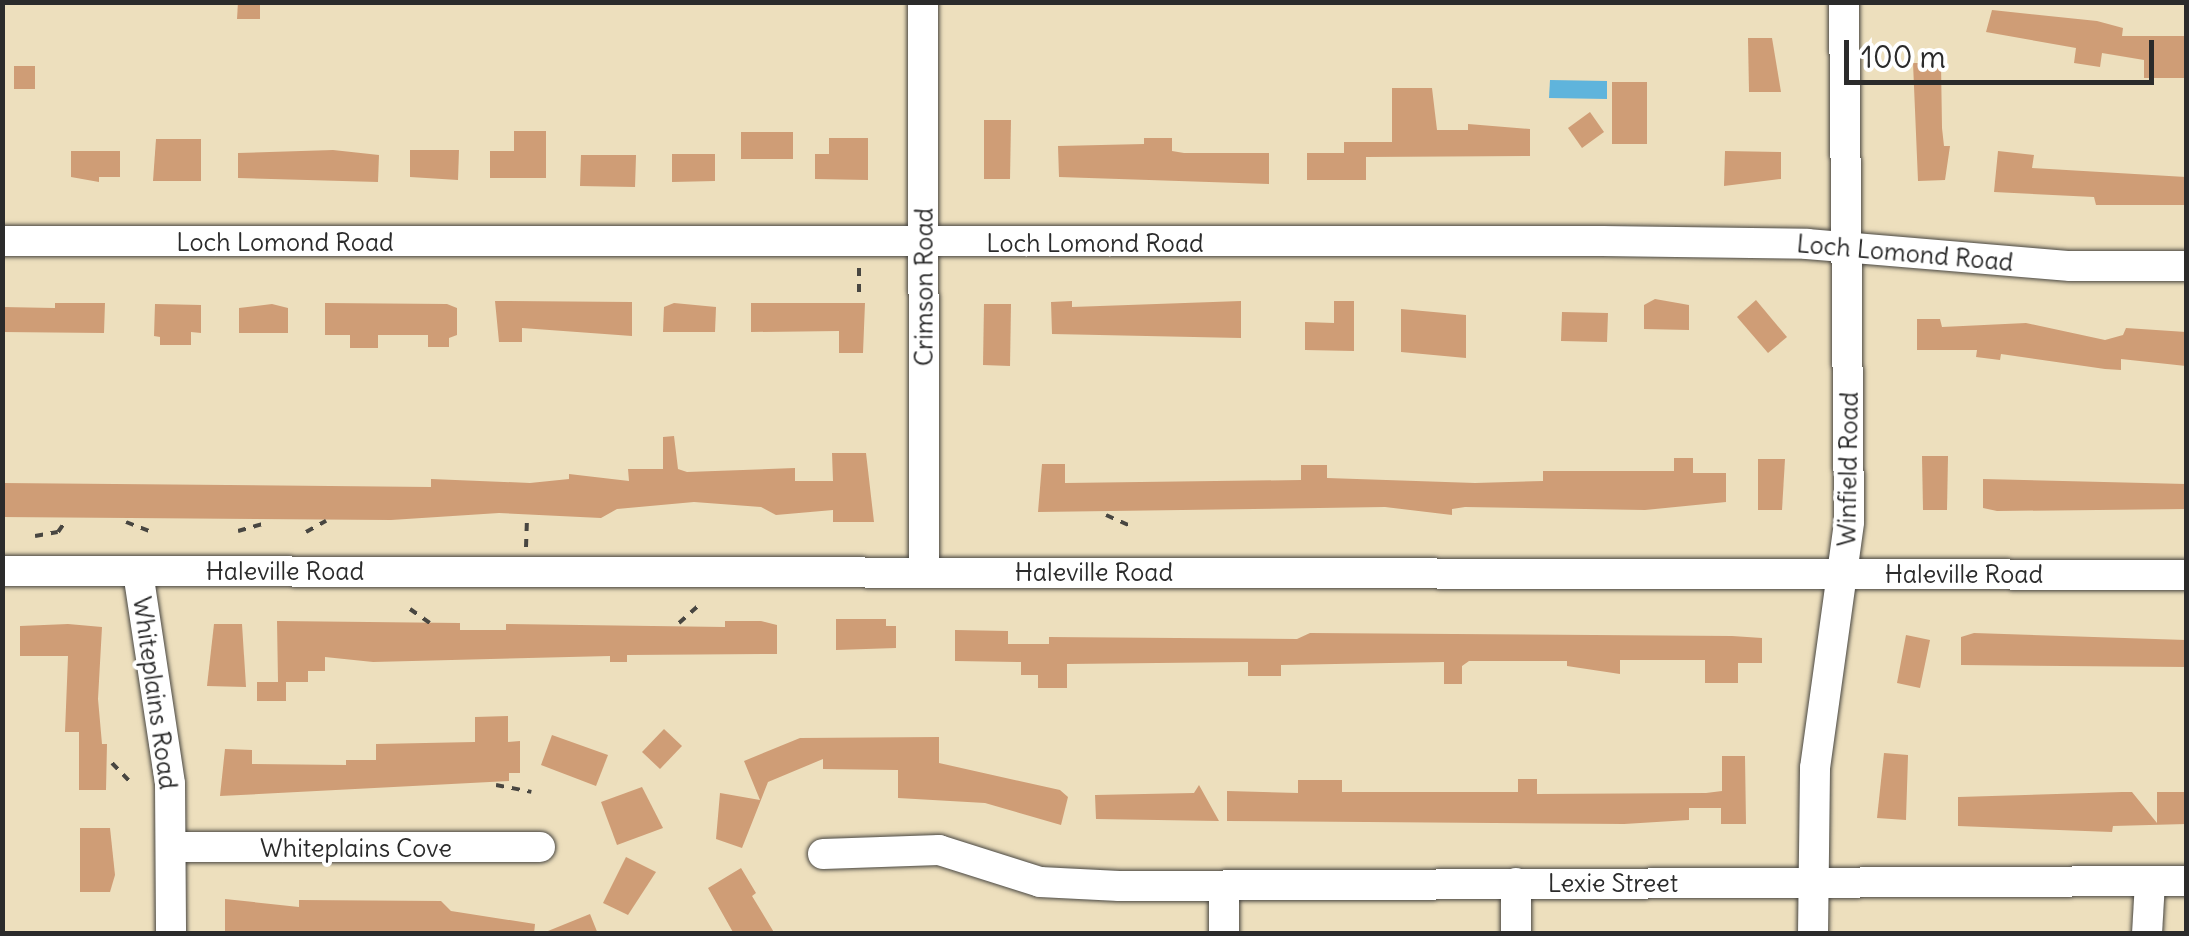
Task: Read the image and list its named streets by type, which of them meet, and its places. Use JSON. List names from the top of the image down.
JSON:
{
  "streets": {
    "street": [
      "Loch Lomond Road",
      "Crimson Road",
      "Winfield Road",
      "Haleville Road",
      "Whiteplains Road",
      "Whiteplains Cove",
      "Lexie Street"
    ]
  },
  "crossings": [
    ["Loch Lomond Road", "Crimson Road"],
    ["Loch Lomond Road", "Winfield Road"],
    ["Crimson Road", "Haleville Road"],
    ["Winfield Road", "Haleville Road"],
    ["Winfield Road", "Lexie Street"],
    ["Haleville Road", "Whiteplains Road"],
    ["Whiteplains Road", "Whiteplains Cove"]
  ],
  "scale_bar": "100 m"
}
